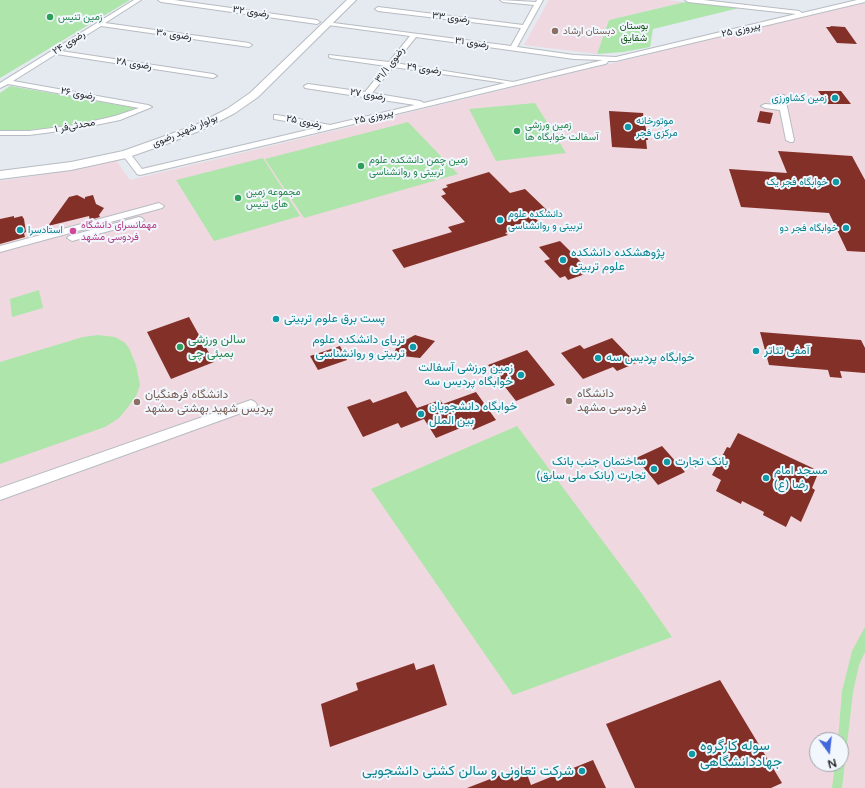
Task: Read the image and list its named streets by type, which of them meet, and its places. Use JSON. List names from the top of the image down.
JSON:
{
  "streets": {
    "street": [
      "رضوی ۳۲",
      "رضوی ۳۳",
      "پیروزی ۲۵",
      "رضوی ۳۰",
      "رضوی ۲۴",
      "رضوی ۳۱",
      "رضوی ۲۸",
      "رضوی ۳۱/۱",
      "رضوی ۲۹",
      "رضوی ۲۶",
      "رضوی ۲۷",
      "رضوی ۲۵",
      "محدثی‌فر ۱",
      "بولوار شهید رضوی"
    ]
  },
  "crossings": [
    ["رضوی ۳۲", "رضوی ۳۱"],
    ["رضوی ۳۲", "بولوار شهید رضوی"],
    ["پیروزی ۲۵", "رضوی ۳۱"],
    ["پیروزی ۲۵", "رضوی ۲۹"],
    ["پیروزی ۲۵", "رضوی ۲۷"],
    ["پیروزی ۲۵", "رضوی ۲۵"],
    ["پیروزی ۲۵", "بولوار شهید رضوی"],
    ["رضوی ۳۰", "رضوی ۲۴"],
    ["رضوی ۲۴", "رضوی ۲۸"],
    ["رضوی ۲۴", "رضوی ۲۶"],
    ["رضوی ۳۱", "رضوی ۳۱/۱"],
    ["رضوی ۳۱", "بولوار شهید رضوی"],
    ["رضوی ۳۱/۱", "رضوی ۲۹"],
    ["رضوی ۳۱/۱", "رضوی ۲۷"],
    ["رضوی ۲۶", "محدثی‌فر ۱"]
  ],
  "parks": ["بوستان شقایق"],
  "places": [
    "زمین تنیس",
    "دبستان ارشاد",
    "زمین کشاورزی",
    "موتورخانه مرکزی فجر",
    "زمین ورزشی آسفالت خوابگاه ها",
    "زمین چمن دانشکده علوم تربیتی و روانشناسی",
    "خوابگاه فجر یک",
    "مجموعه زمین های تنیس",
    "دانشکده علوم تربیتی و روانشناسی",
    "خوابگاه فجر دو",
    "استادسرا",
    "مهمانسرای دانشگاه فردوسی مشهد",
    "پژوهشکده دانشکده علوم تربیتی",
    "پست برق علوم تربیتی",
    "سالن ورزشی بمبئی چی",
    "تریای دانشکده علوم تربیتی و روانشناسی",
    "آمفی تئاتر",
    "خوابگاه پردیس سه",
    "زمین ورزشی آسفالت خوابگاه پردیس سه",
    "دانشگاه فردوسی مشهد",
    "دانشگاه فرهنگیان پردیس شهید بهشتی مشهد",
    "خوابگاه دانشجویان بین الملل",
    "بانک تجارت",
    "ساختمان جنب بانک تجارت (بانک ملی سابق)",
    "مسجد امام رضا (ع)",
    "سوله کارگروه جهاددانشگاهی",
    "شرکت تعاونی و سالن کشتی دانشجویی"
  ],
  "north": "bottom"
}
